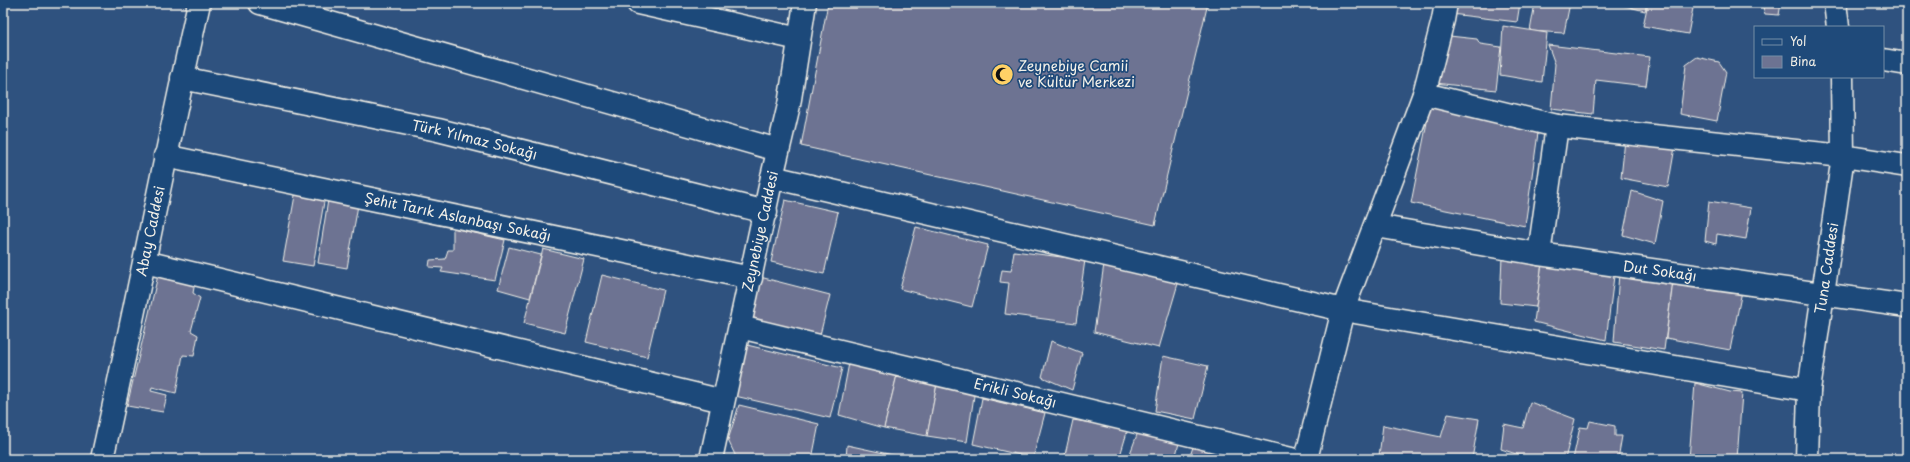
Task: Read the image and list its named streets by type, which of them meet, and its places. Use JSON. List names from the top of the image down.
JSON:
{
  "streets": {
    "street": [
      "Türk Yılmaz Sokağı",
      "Şehit Tarık Aslanbaşı Sokağı",
      "Abay Caddesi",
      "Zeynebiye Caddesi",
      "Tuna Caddesi",
      "Dut Sokağı",
      "Erikli Sokağı"
    ]
  },
  "crossings": [
    ["Türk Yılmaz Sokağı", "Abay Caddesi"],
    ["Türk Yılmaz Sokağı", "Zeynebiye Caddesi"],
    ["Şehit Tarık Aslanbaşı Sokağı", "Abay Caddesi"],
    ["Şehit Tarık Aslanbaşı Sokağı", "Zeynebiye Caddesi"],
    ["Zeynebiye Caddesi", "Erikli Sokağı"],
    ["Tuna Caddesi", "Dut Sokağı"]
  ],
  "places": {
    "mosque": ["Zeynebiye Camii ve Kültür Merkezi"]
  },
  "legend": ["Yol", "Bina"]
}
